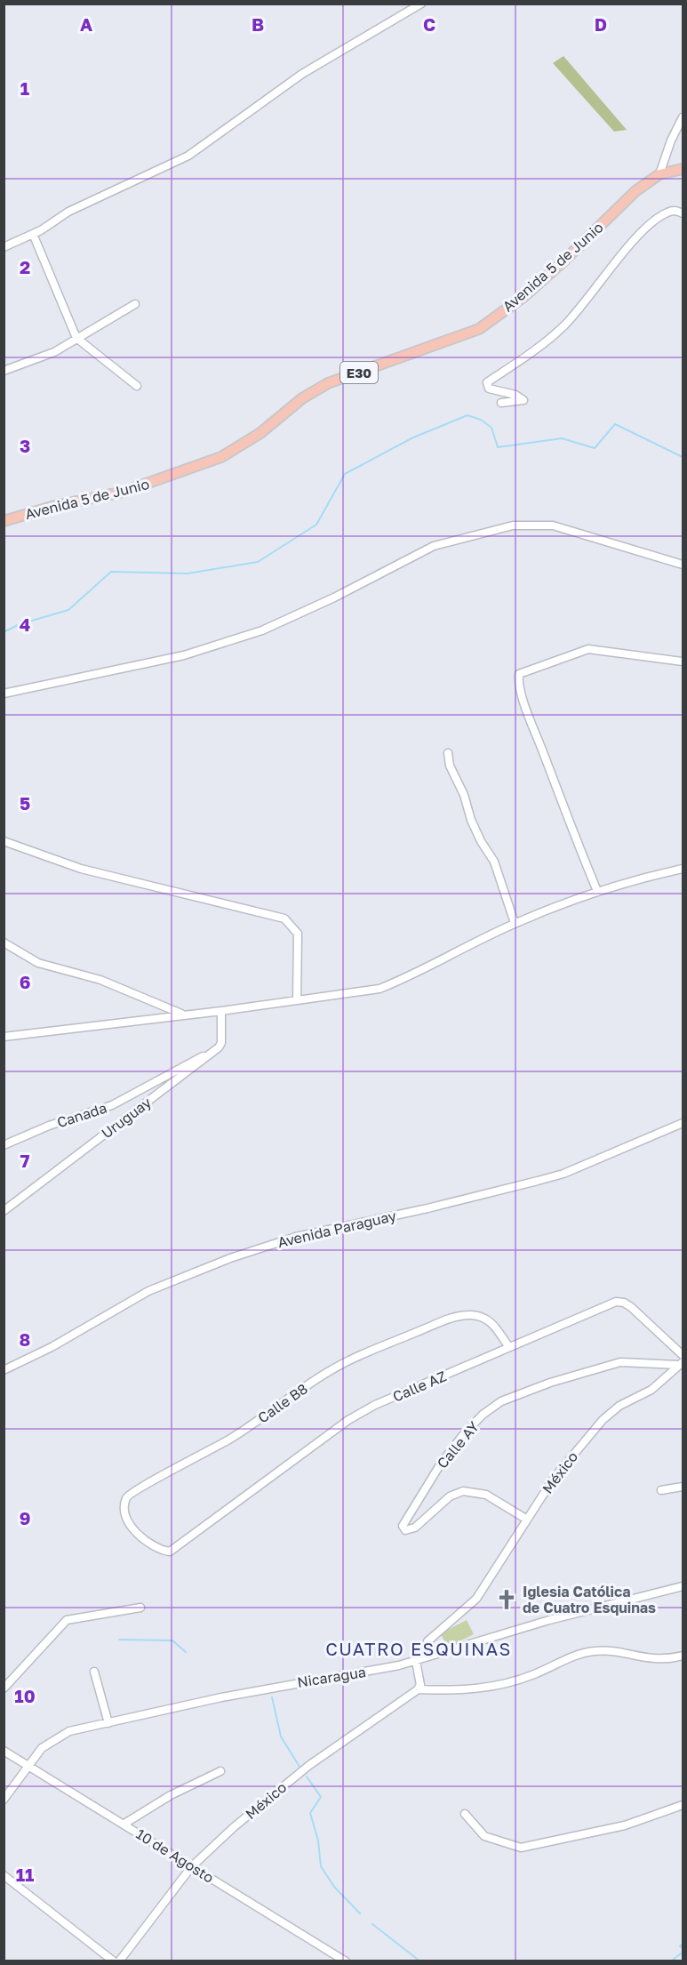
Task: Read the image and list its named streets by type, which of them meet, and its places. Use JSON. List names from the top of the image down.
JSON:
{
  "streets": {
    "main road": ["Avenida 5 de Junio", "E30"],
    "street": [
      "Canada",
      "Uruguay",
      "Avenida Paraguay",
      "Calle AZ",
      "Calle B8",
      "Calle AY",
      "México",
      "Nicaragua",
      "10 de Agosto"
    ]
  },
  "crossings": [
    ["Canada", "Uruguay"],
    ["Calle AZ", "Calle B8"],
    ["Calle AY", "México"],
    ["México", "Nicaragua"],
    ["México", "10 de Agosto"],
    ["Nicaragua", "10 de Agosto"]
  ],
  "districts": ["CUATRO ESQUINAS"],
  "places": {
    "church": ["Iglesia Católica de Cuatro Esquinas"]
  },
  "grid": {
    "columns": [
      "A",
      "B",
      "C",
      "D"
    ],
    "rows": [
      "1",
      "2",
      "3",
      "4",
      "5",
      "6",
      "7",
      "8",
      "9",
      "10",
      "11"
    ]
  }
}
